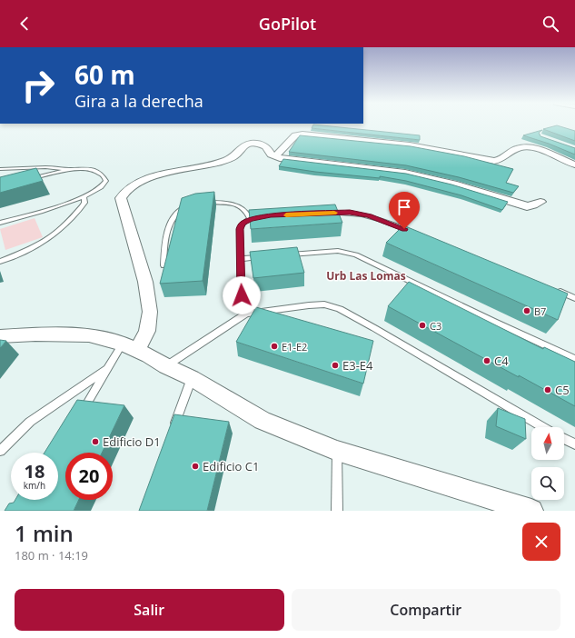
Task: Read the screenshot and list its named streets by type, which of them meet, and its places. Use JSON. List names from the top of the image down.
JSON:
{
  "districts": ["Urb Las Lomas"],
  "places": [
    "B7",
    "C3",
    "E1-E2",
    "C4",
    "E3-E4",
    "C5",
    "Edificio D1",
    "Edificio C1"
  ],
  "north": "top",
  "page": {
    "header": "GoPilot",
    "turn": ["60 m", "Gira a la derecha"],
    "speed": "18 km/h",
    "limit": "20",
    "heading": ["1 min", "180 m · 14:19"],
    "buttons": ["Salir", "Compartir"]
  }
}
